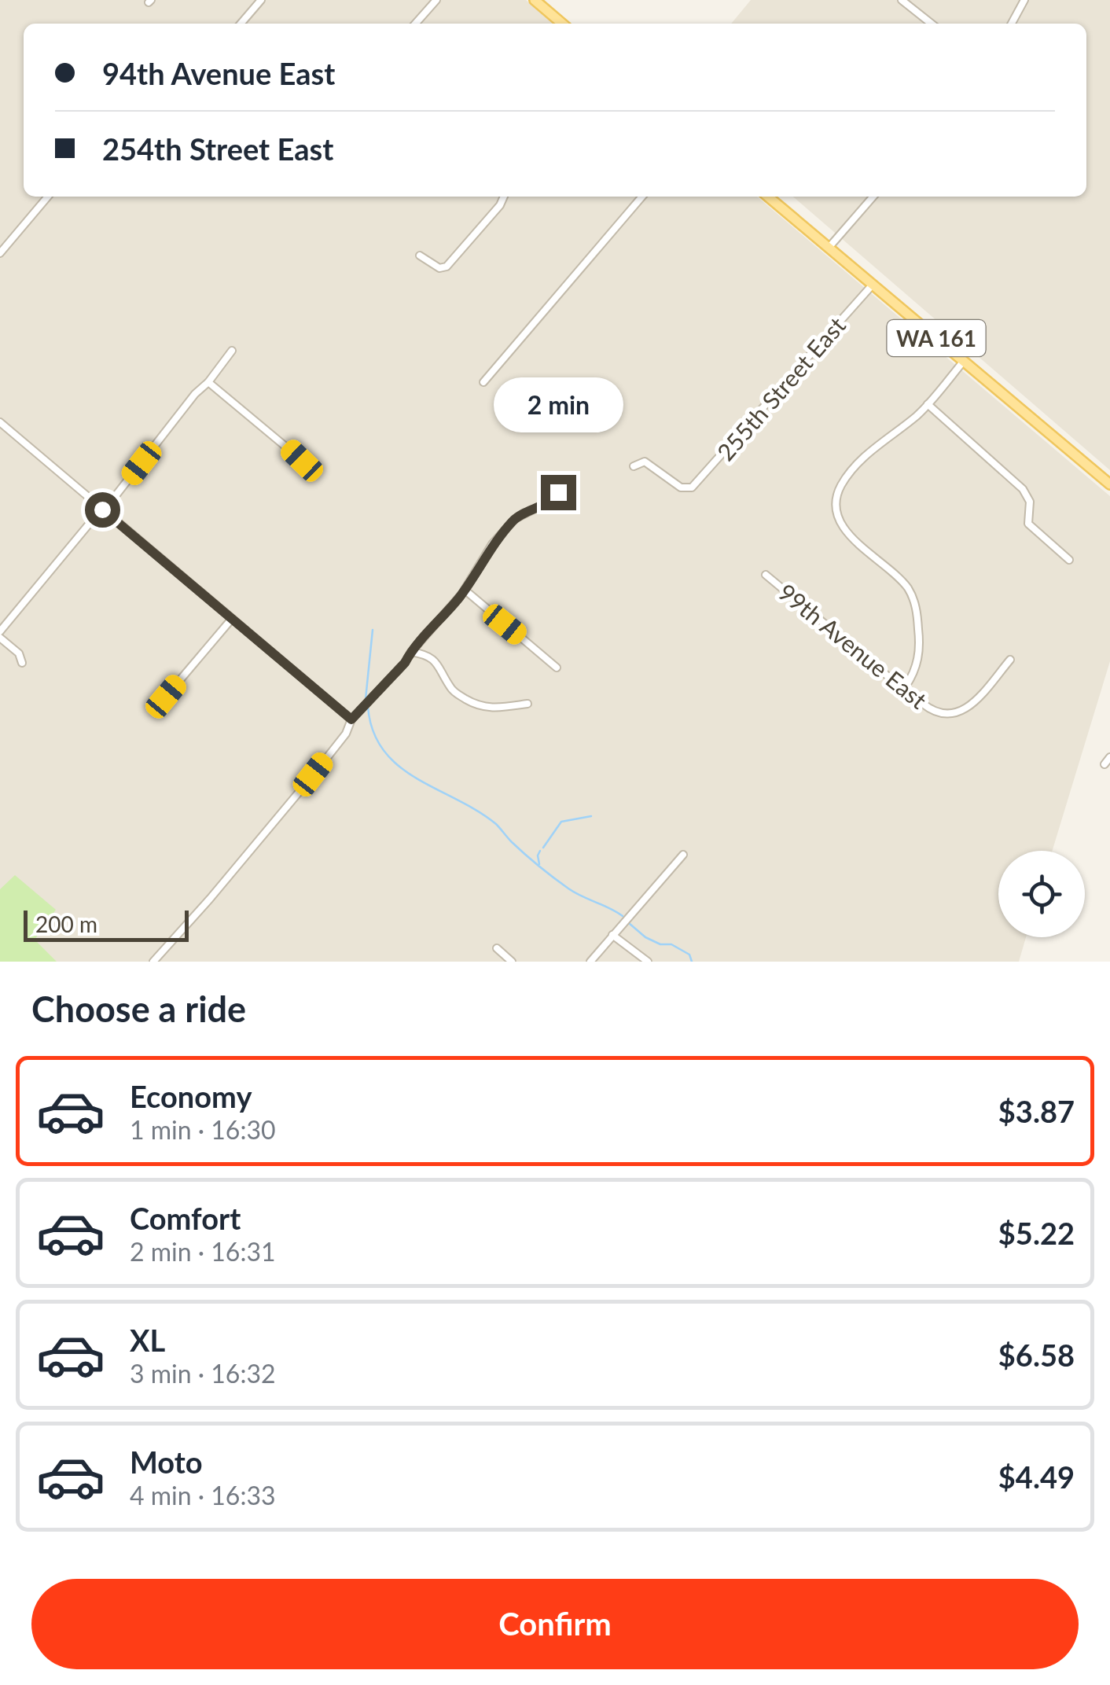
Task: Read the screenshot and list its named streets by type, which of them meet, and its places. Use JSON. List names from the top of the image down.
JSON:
{
  "streets": {
    "main road": ["WA 161"],
    "street": ["255th Street East", "99th Avenue East"]
  },
  "crossings": [
    ["WA 161", "255th Street East"]
  ],
  "scale_bar": "200 m",
  "page": {
    "banner": ["94th Avenue East", "254th Street East"],
    "bubble": "2 min",
    "scale": "200 m",
    "heading": "Choose a ride",
    "list": [
      {
        "name": "Economy",
        "note": "1 min · 16:30",
        "value": "$3.87"
      },
      {
        "name": "Comfort",
        "note": "2 min · 16:31",
        "value": "$5.22"
      },
      {
        "name": "XL",
        "note": "3 min · 16:32",
        "value": "$6.58"
      },
      {
        "name": "Moto",
        "note": "4 min · 16:33",
        "value": "$4.49"
      }
    ],
    "buttons": "Confirm"
  }
}
